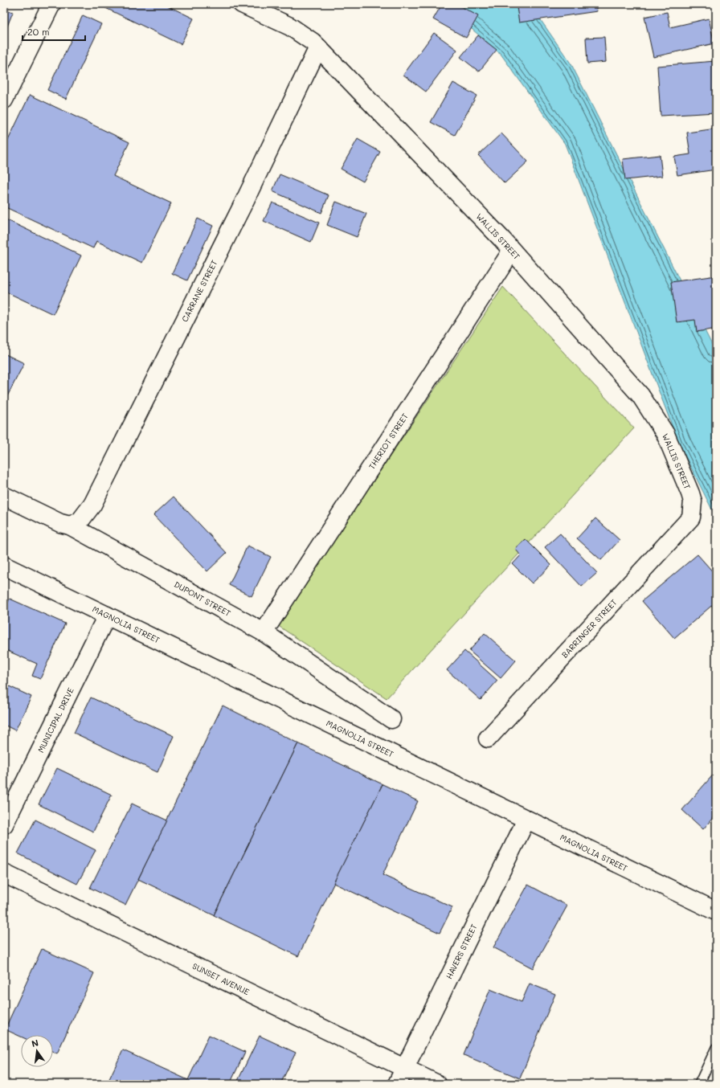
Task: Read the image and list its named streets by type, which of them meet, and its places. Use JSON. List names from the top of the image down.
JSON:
{
  "streets": {
    "street": [
      "WALLIS STREET",
      "CARRANE STREET",
      "THERIOT STREET",
      "DUPONT STREET",
      "MAGNOLIA STREET",
      "BARRINGER STREET",
      "MUNICIPAL DRIVE",
      "HAVERS STREET",
      "SUNSET AVENUE"
    ]
  },
  "crossings": [
    ["WALLIS STREET", "CARRANE STREET"],
    ["WALLIS STREET", "THERIOT STREET"],
    ["WALLIS STREET", "BARRINGER STREET"],
    ["CARRANE STREET", "DUPONT STREET"],
    ["THERIOT STREET", "DUPONT STREET"],
    ["MAGNOLIA STREET", "MUNICIPAL DRIVE"],
    ["MAGNOLIA STREET", "HAVERS STREET"],
    ["HAVERS STREET", "SUNSET AVENUE"]
  ],
  "scale_bar": "20 m",
  "north": "top"
}
